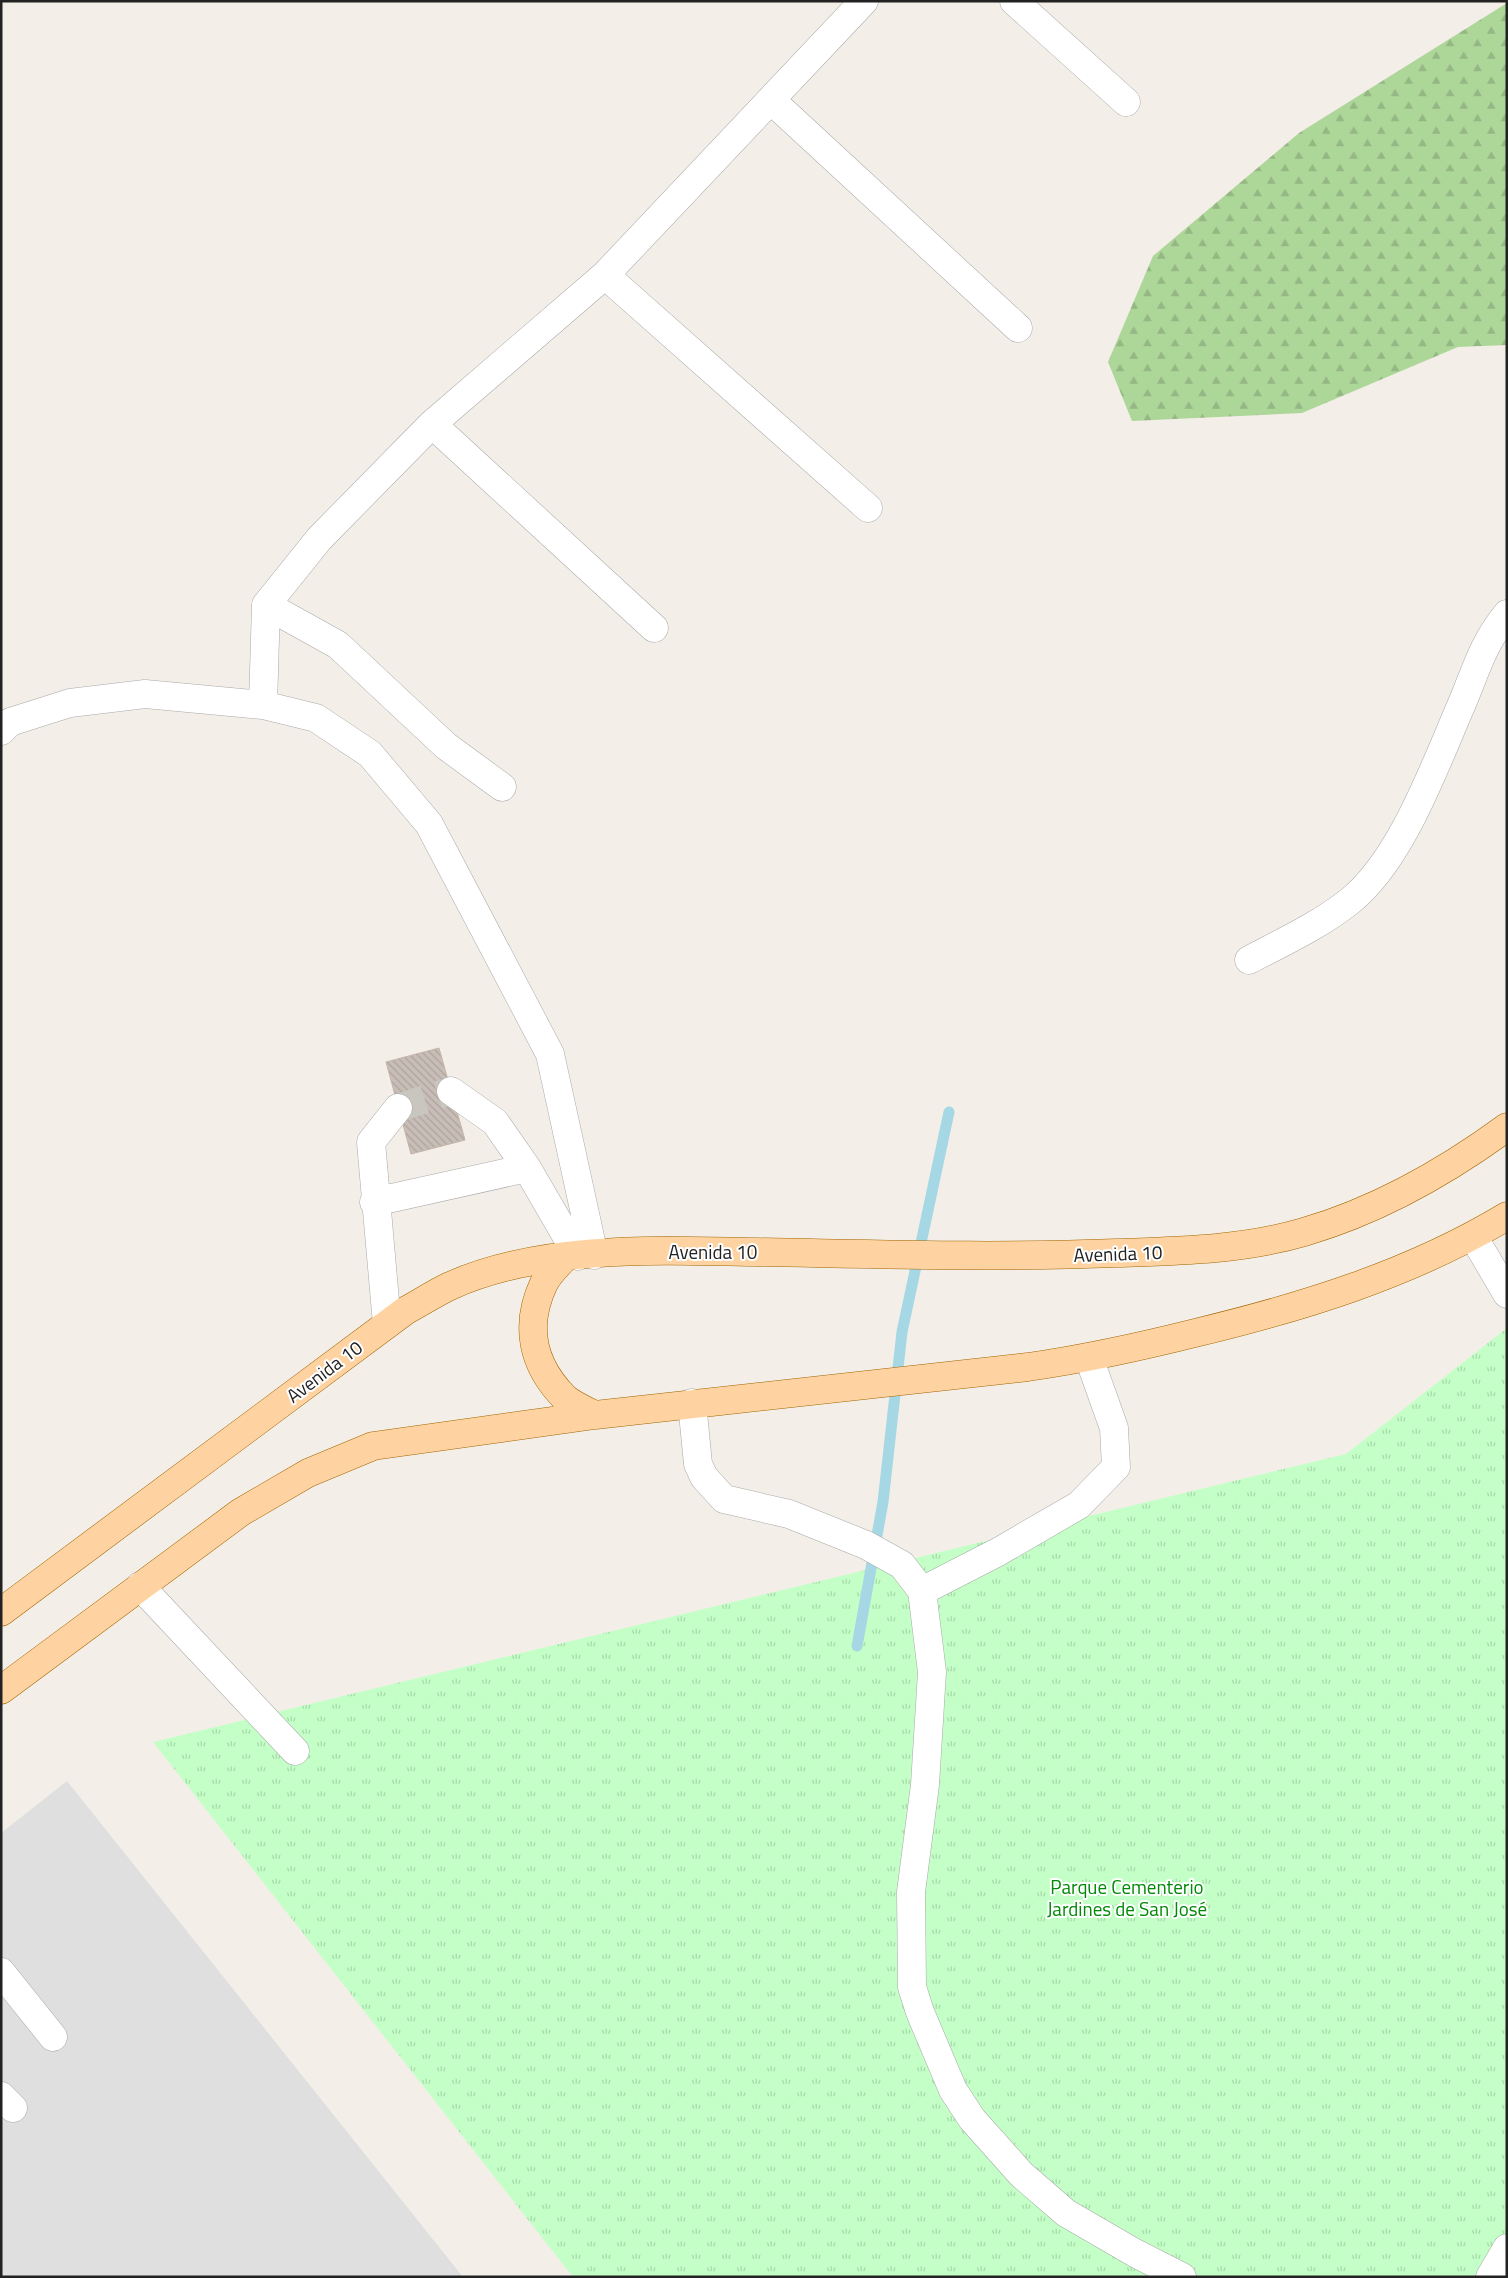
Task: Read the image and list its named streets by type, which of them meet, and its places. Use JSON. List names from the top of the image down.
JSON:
{
  "streets": {
    "main road": ["Avenida 10"]
  },
  "parks": ["Parque Cementerio Jardines de San José"]
}
